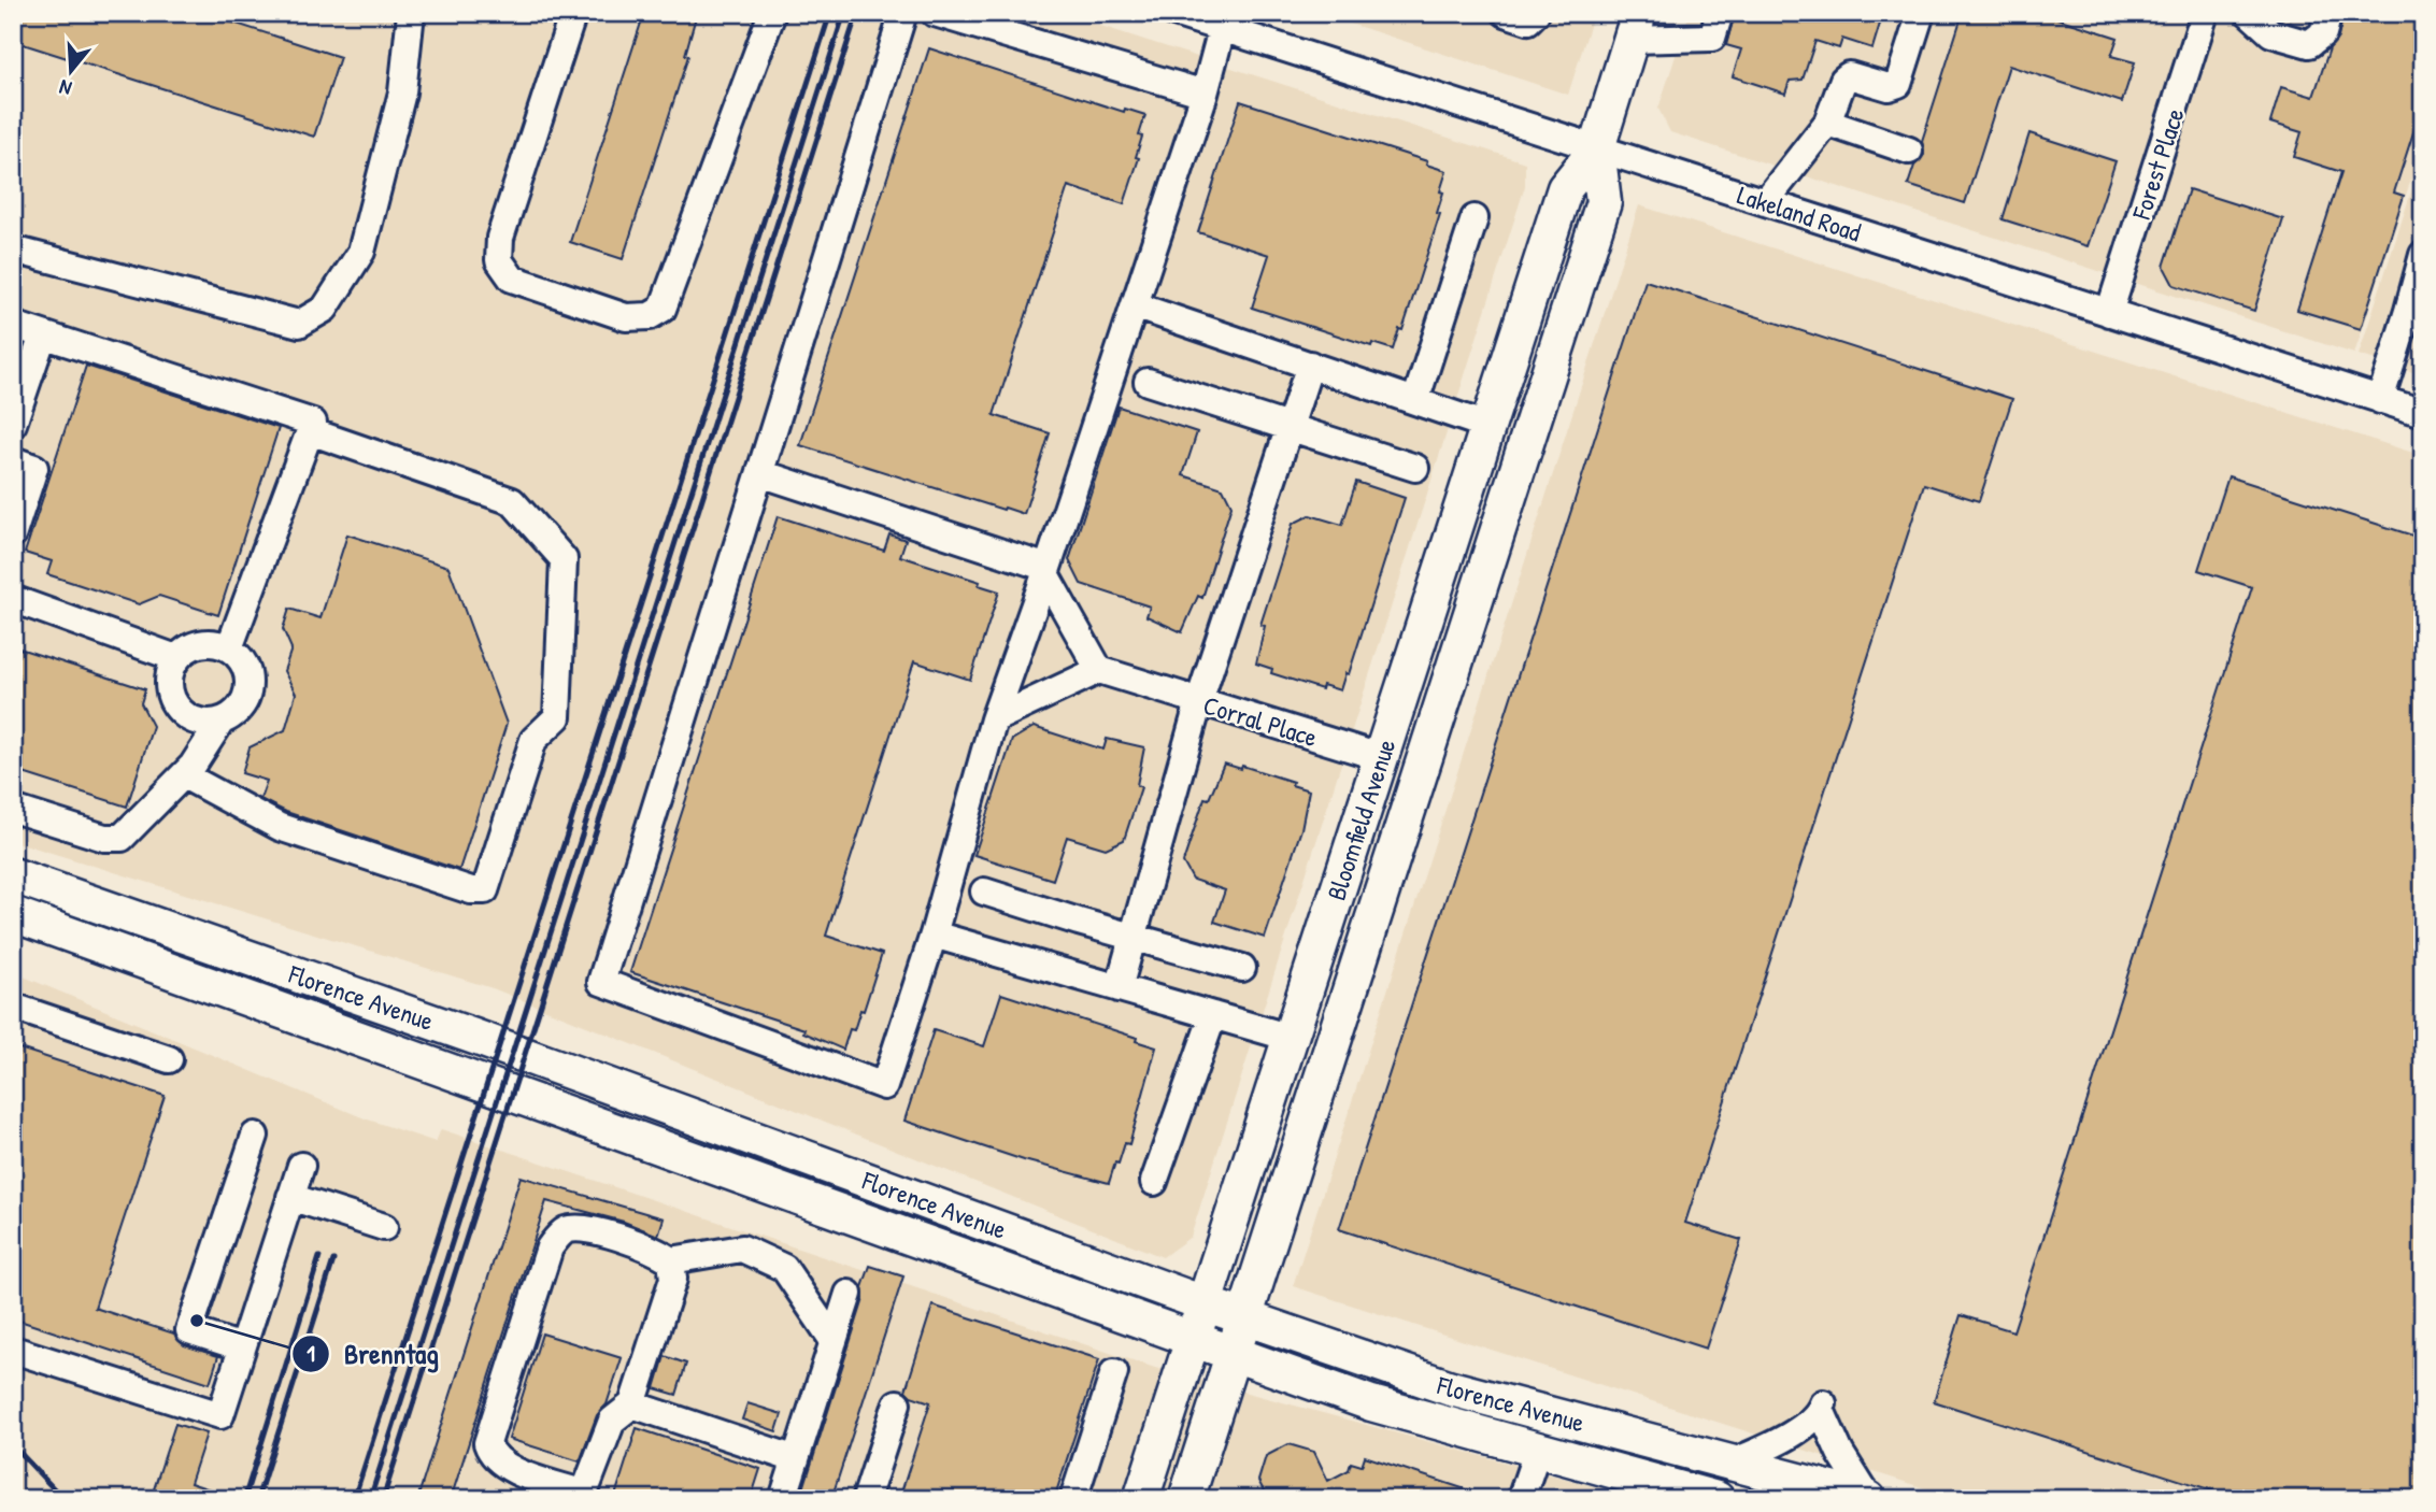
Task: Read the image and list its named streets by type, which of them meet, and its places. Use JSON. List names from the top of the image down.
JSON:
{
  "streets": {
    "main road": ["Corral Place", "Bloomfield Avenue", "Florence Avenue"],
    "street": ["Forest Place", "Lakeland Road"]
  },
  "crossings": [
    ["Forest Place", "Lakeland Road"],
    ["Lakeland Road", "Bloomfield Avenue"],
    ["Corral Place", "Bloomfield Avenue"],
    ["Bloomfield Avenue", "Florence Avenue"]
  ],
  "places": ["Brenntag"],
  "north": "bottom"
}
